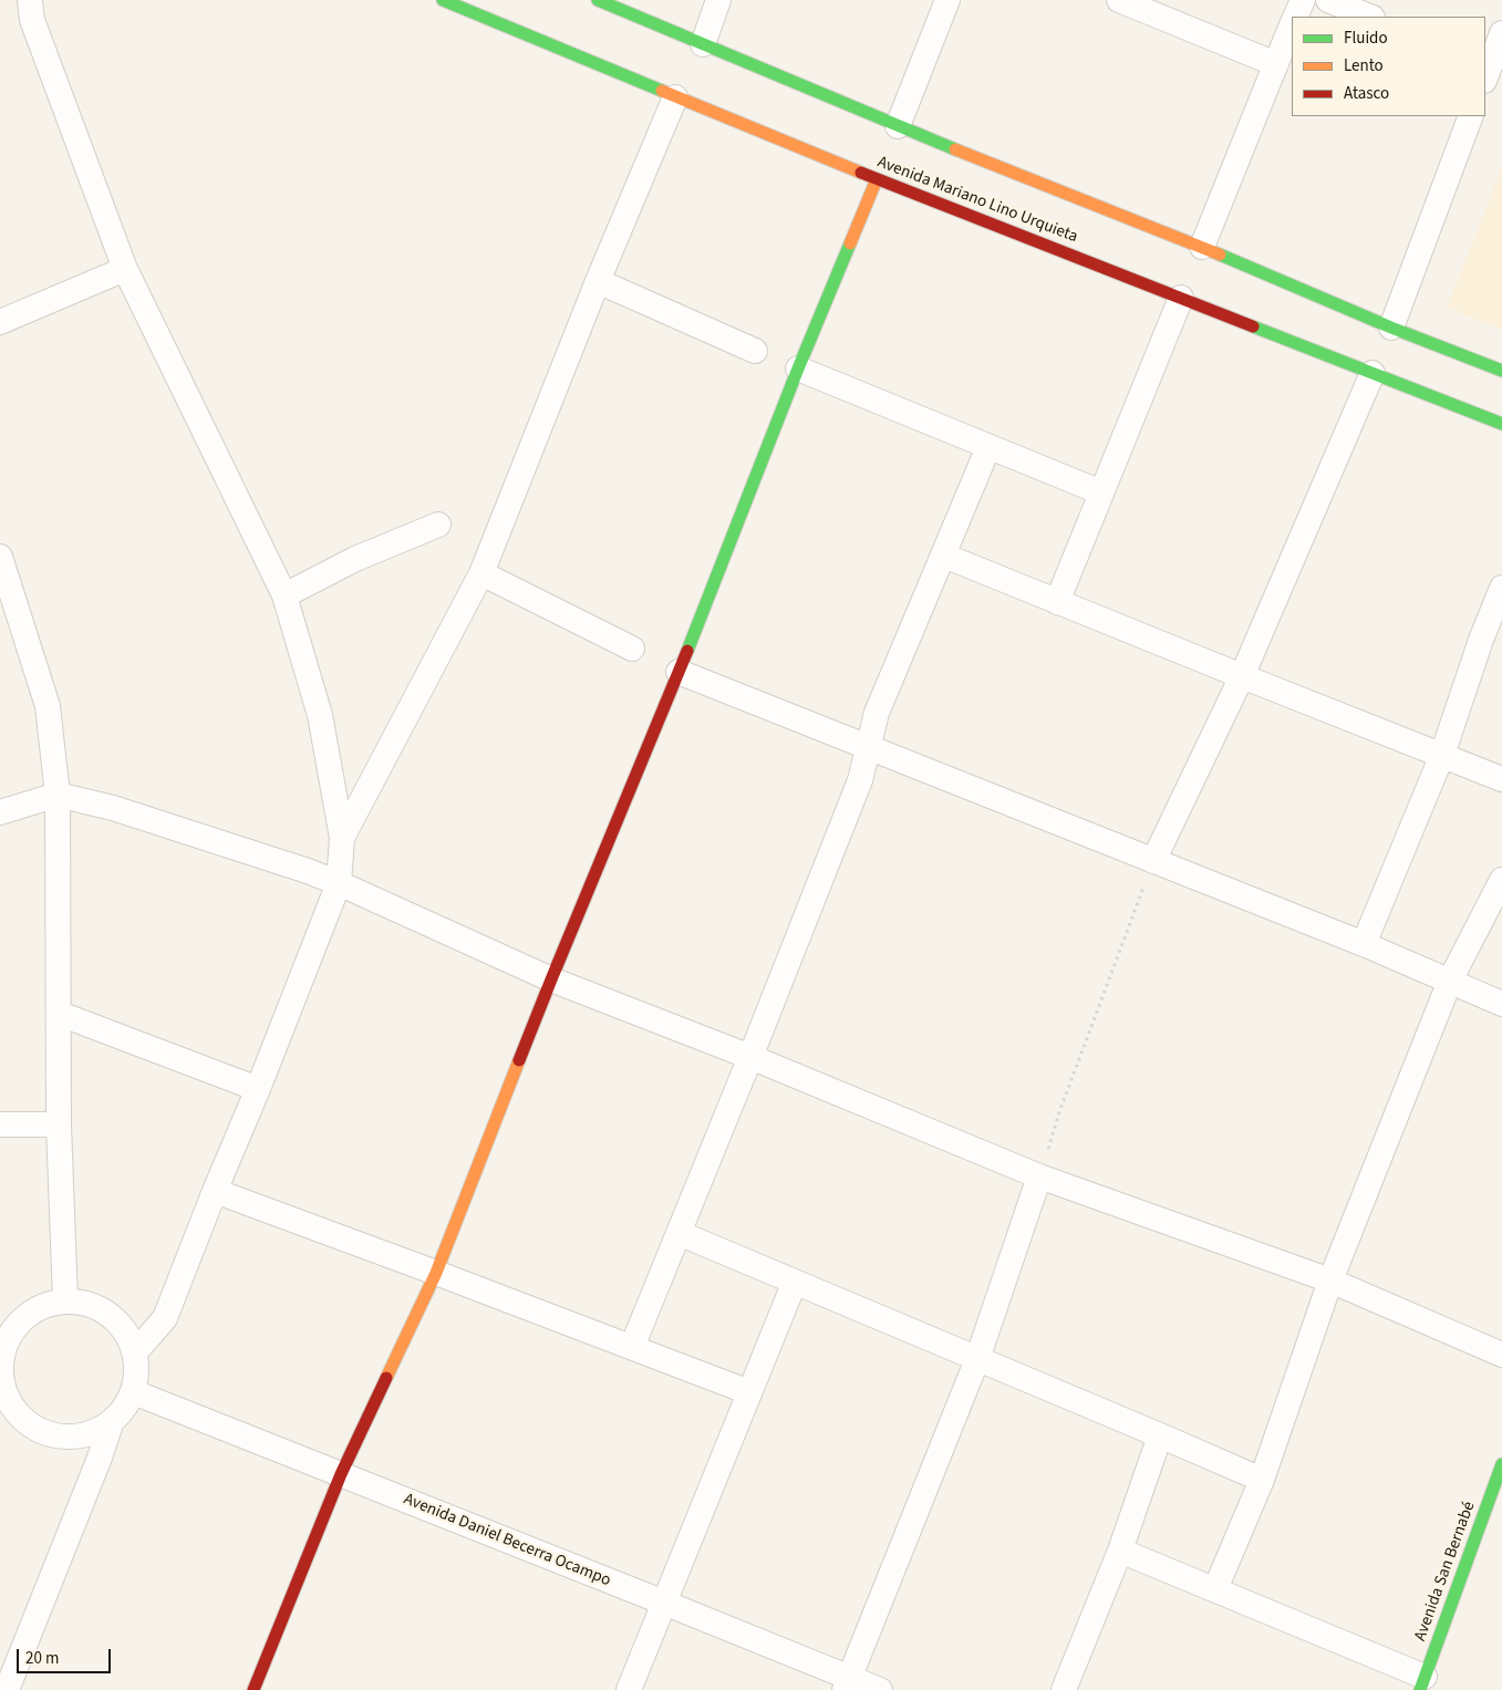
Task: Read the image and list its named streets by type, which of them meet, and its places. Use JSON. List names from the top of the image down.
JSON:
{
  "streets": {
    "main road": ["Avenida Mariano Lino Urquieta", "Avenida San Bernabé"],
    "street": ["Avenida Daniel Becerra Ocampo"]
  },
  "legend": ["Fluido", "Lento", "Atasco"],
  "scale_bar": "20 m"
}
